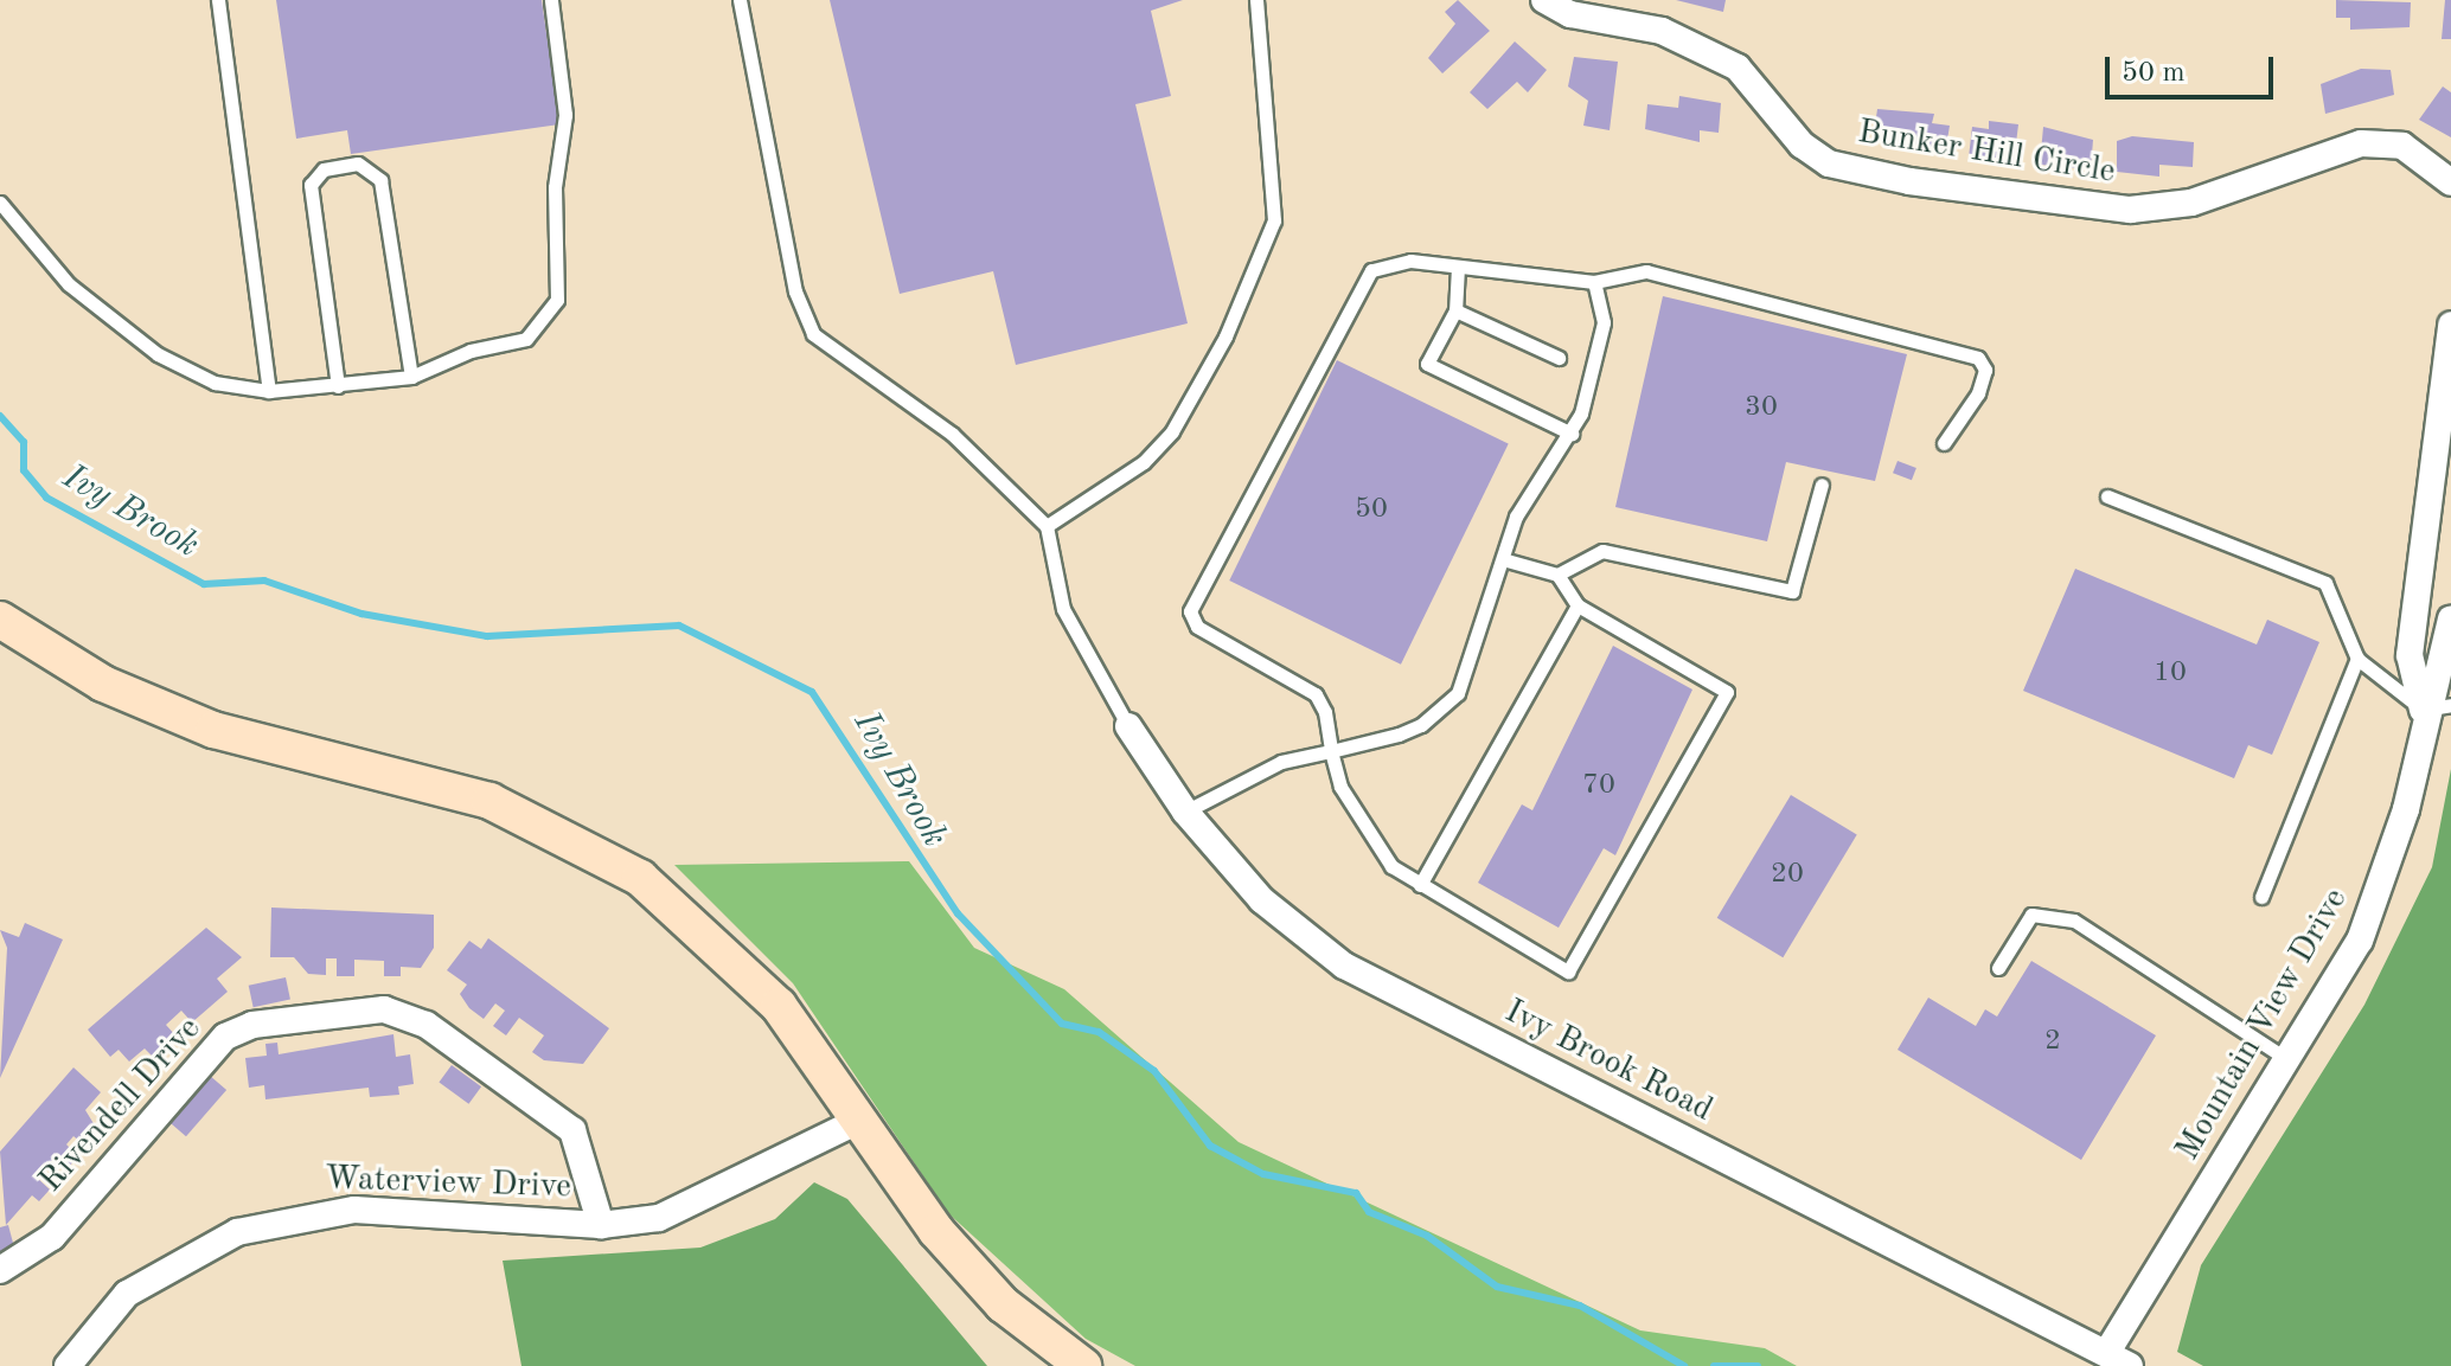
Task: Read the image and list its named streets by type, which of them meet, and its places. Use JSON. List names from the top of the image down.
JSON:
{
  "streets": {
    "street": [
      "Bunker Hill Circle",
      "Mountain View Drive",
      "Ivy Brook Road",
      "Rivendell Drive",
      "Waterview Drive"
    ]
  },
  "crossings": [
    ["Mountain View Drive", "Ivy Brook Road"],
    ["Rivendell Drive", "Waterview Drive"]
  ],
  "water": ["Ivy Brook"],
  "house_numbers": [
    "30",
    "50",
    "10",
    "70",
    "20",
    "2"
  ],
  "scale_bar": "50 m"
}
